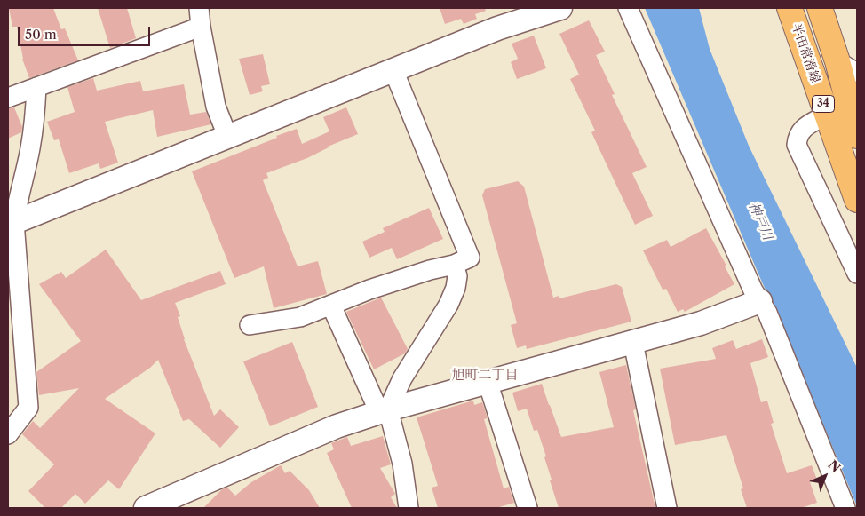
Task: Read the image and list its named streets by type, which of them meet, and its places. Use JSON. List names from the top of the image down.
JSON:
{
  "streets": {
    "main road": ["半田常滑線", "34"]
  },
  "districts": ["旭町二丁目"],
  "water": ["神戸川"],
  "scale_bar": "50 m",
  "north": "top right"
}
